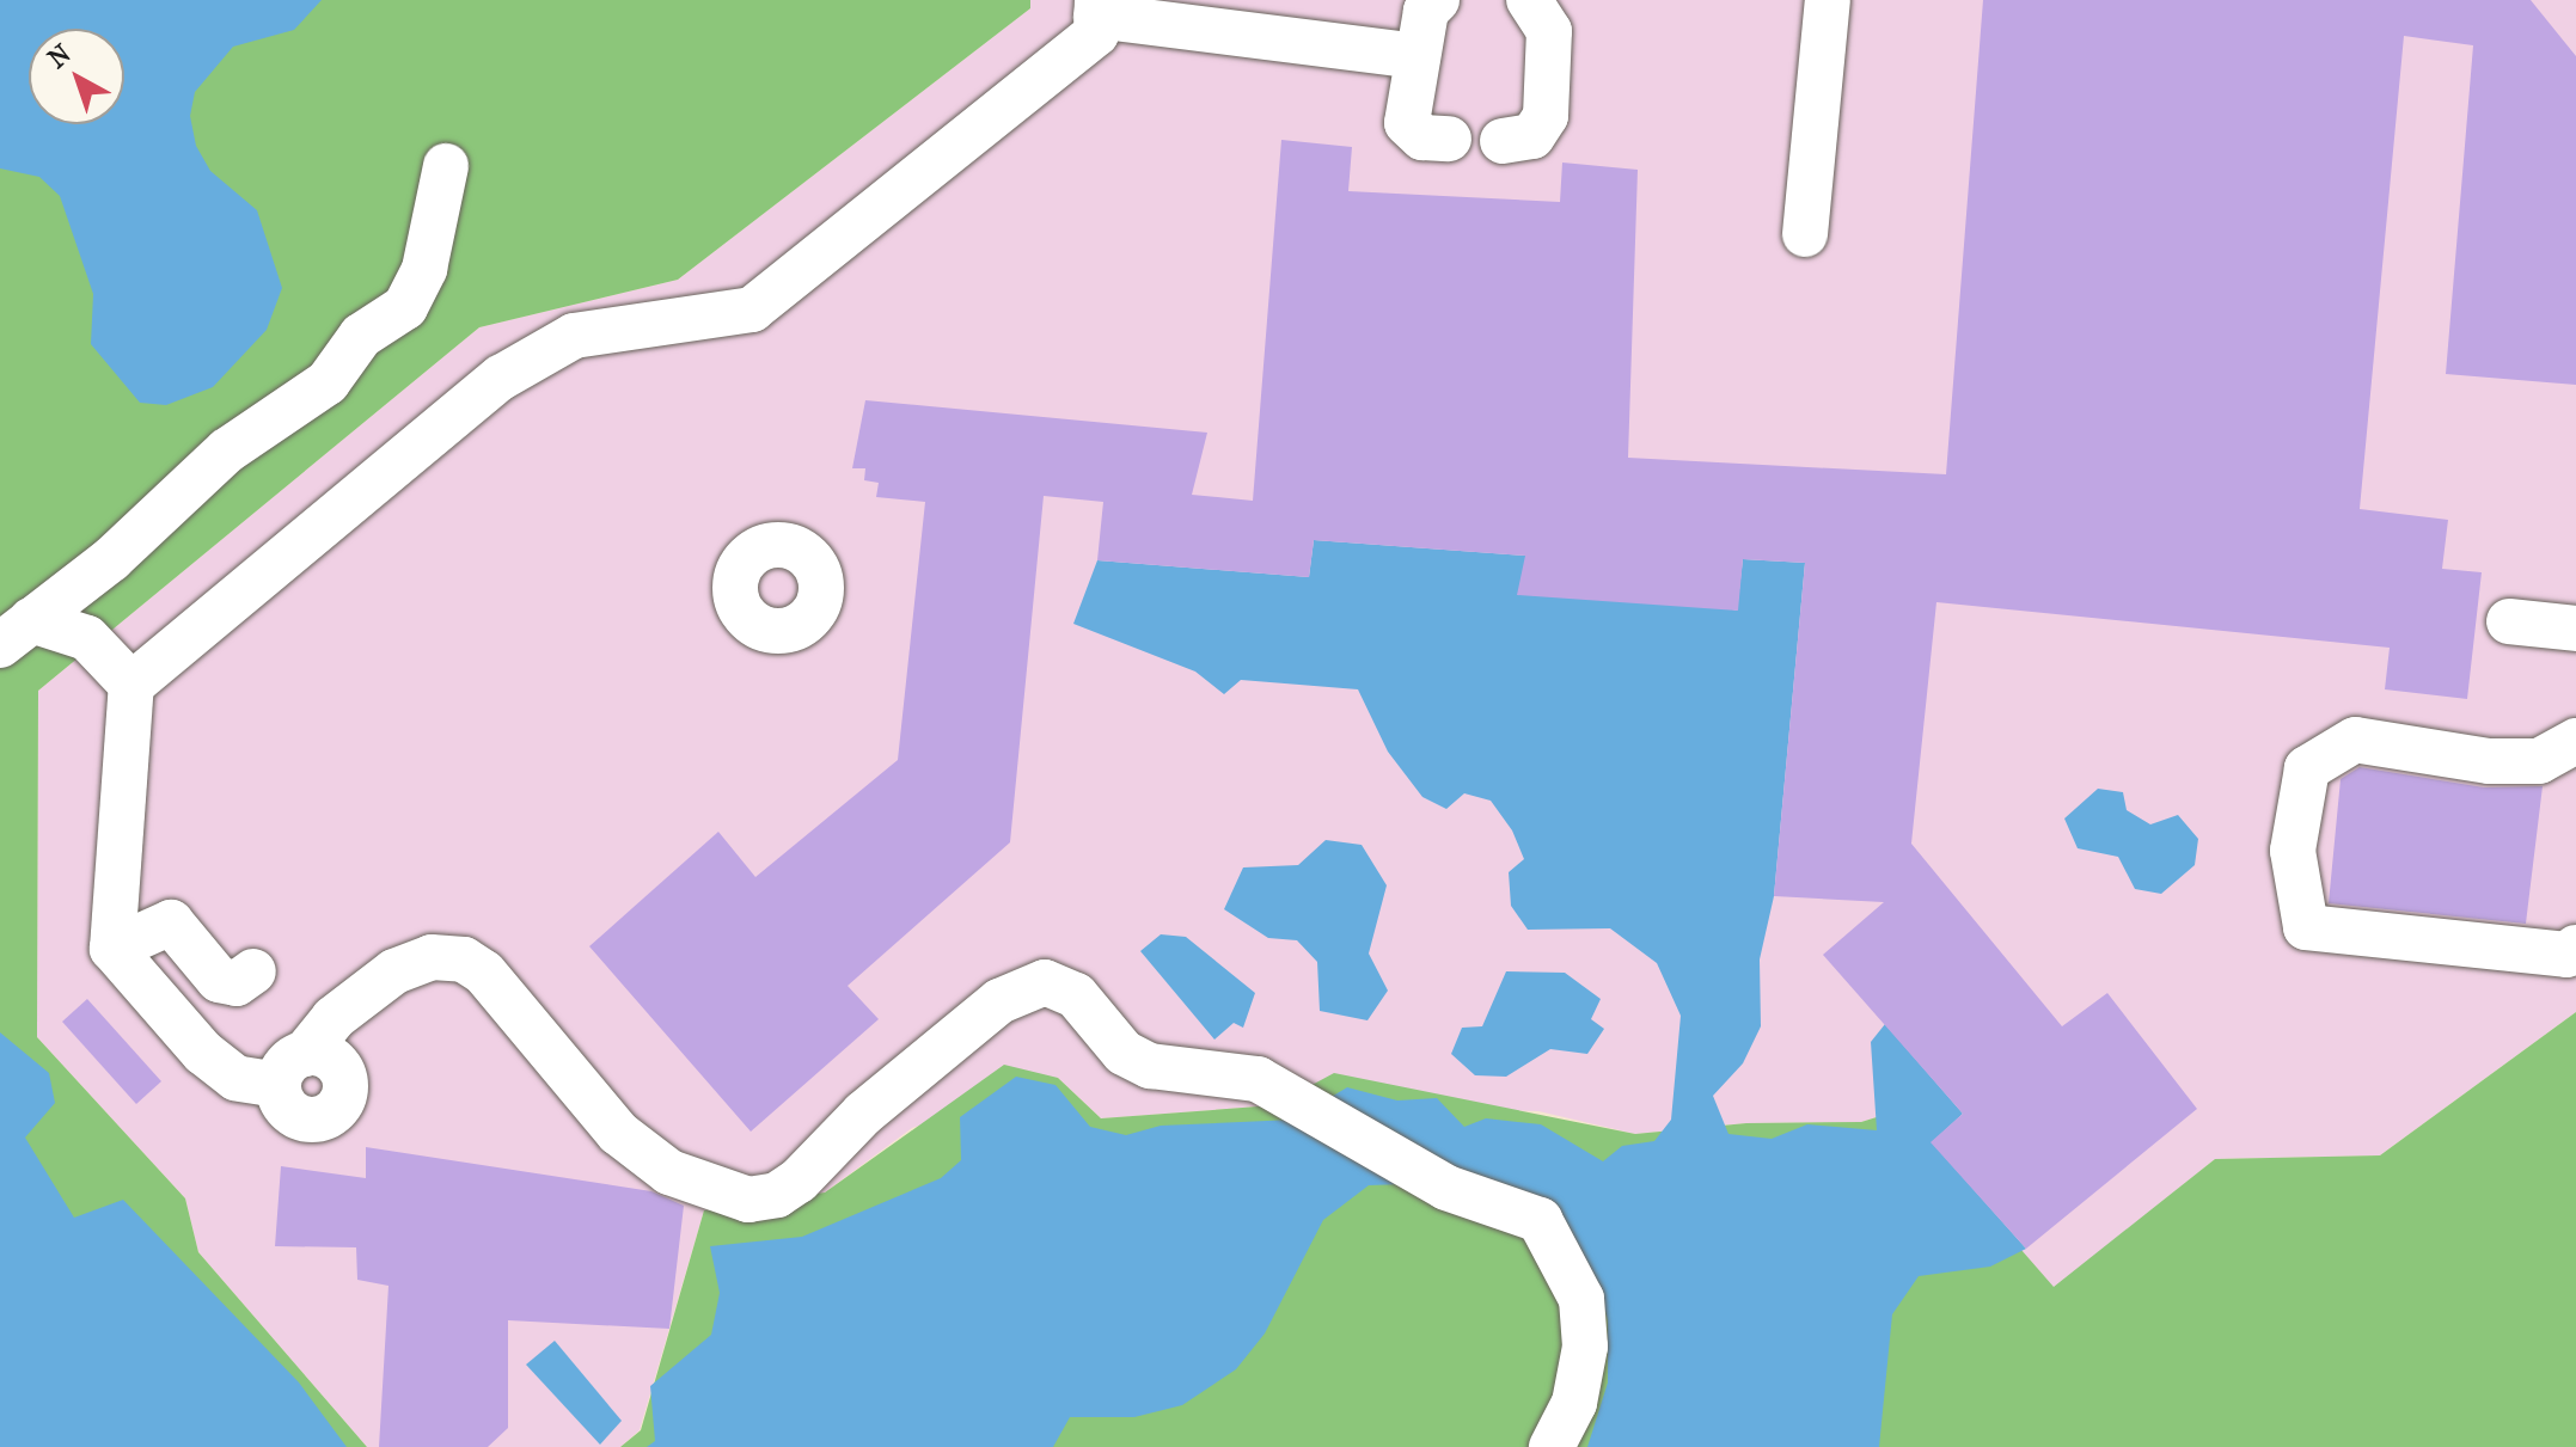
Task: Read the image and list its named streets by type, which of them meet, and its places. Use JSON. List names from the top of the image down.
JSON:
{
  "north": "top left"
}
